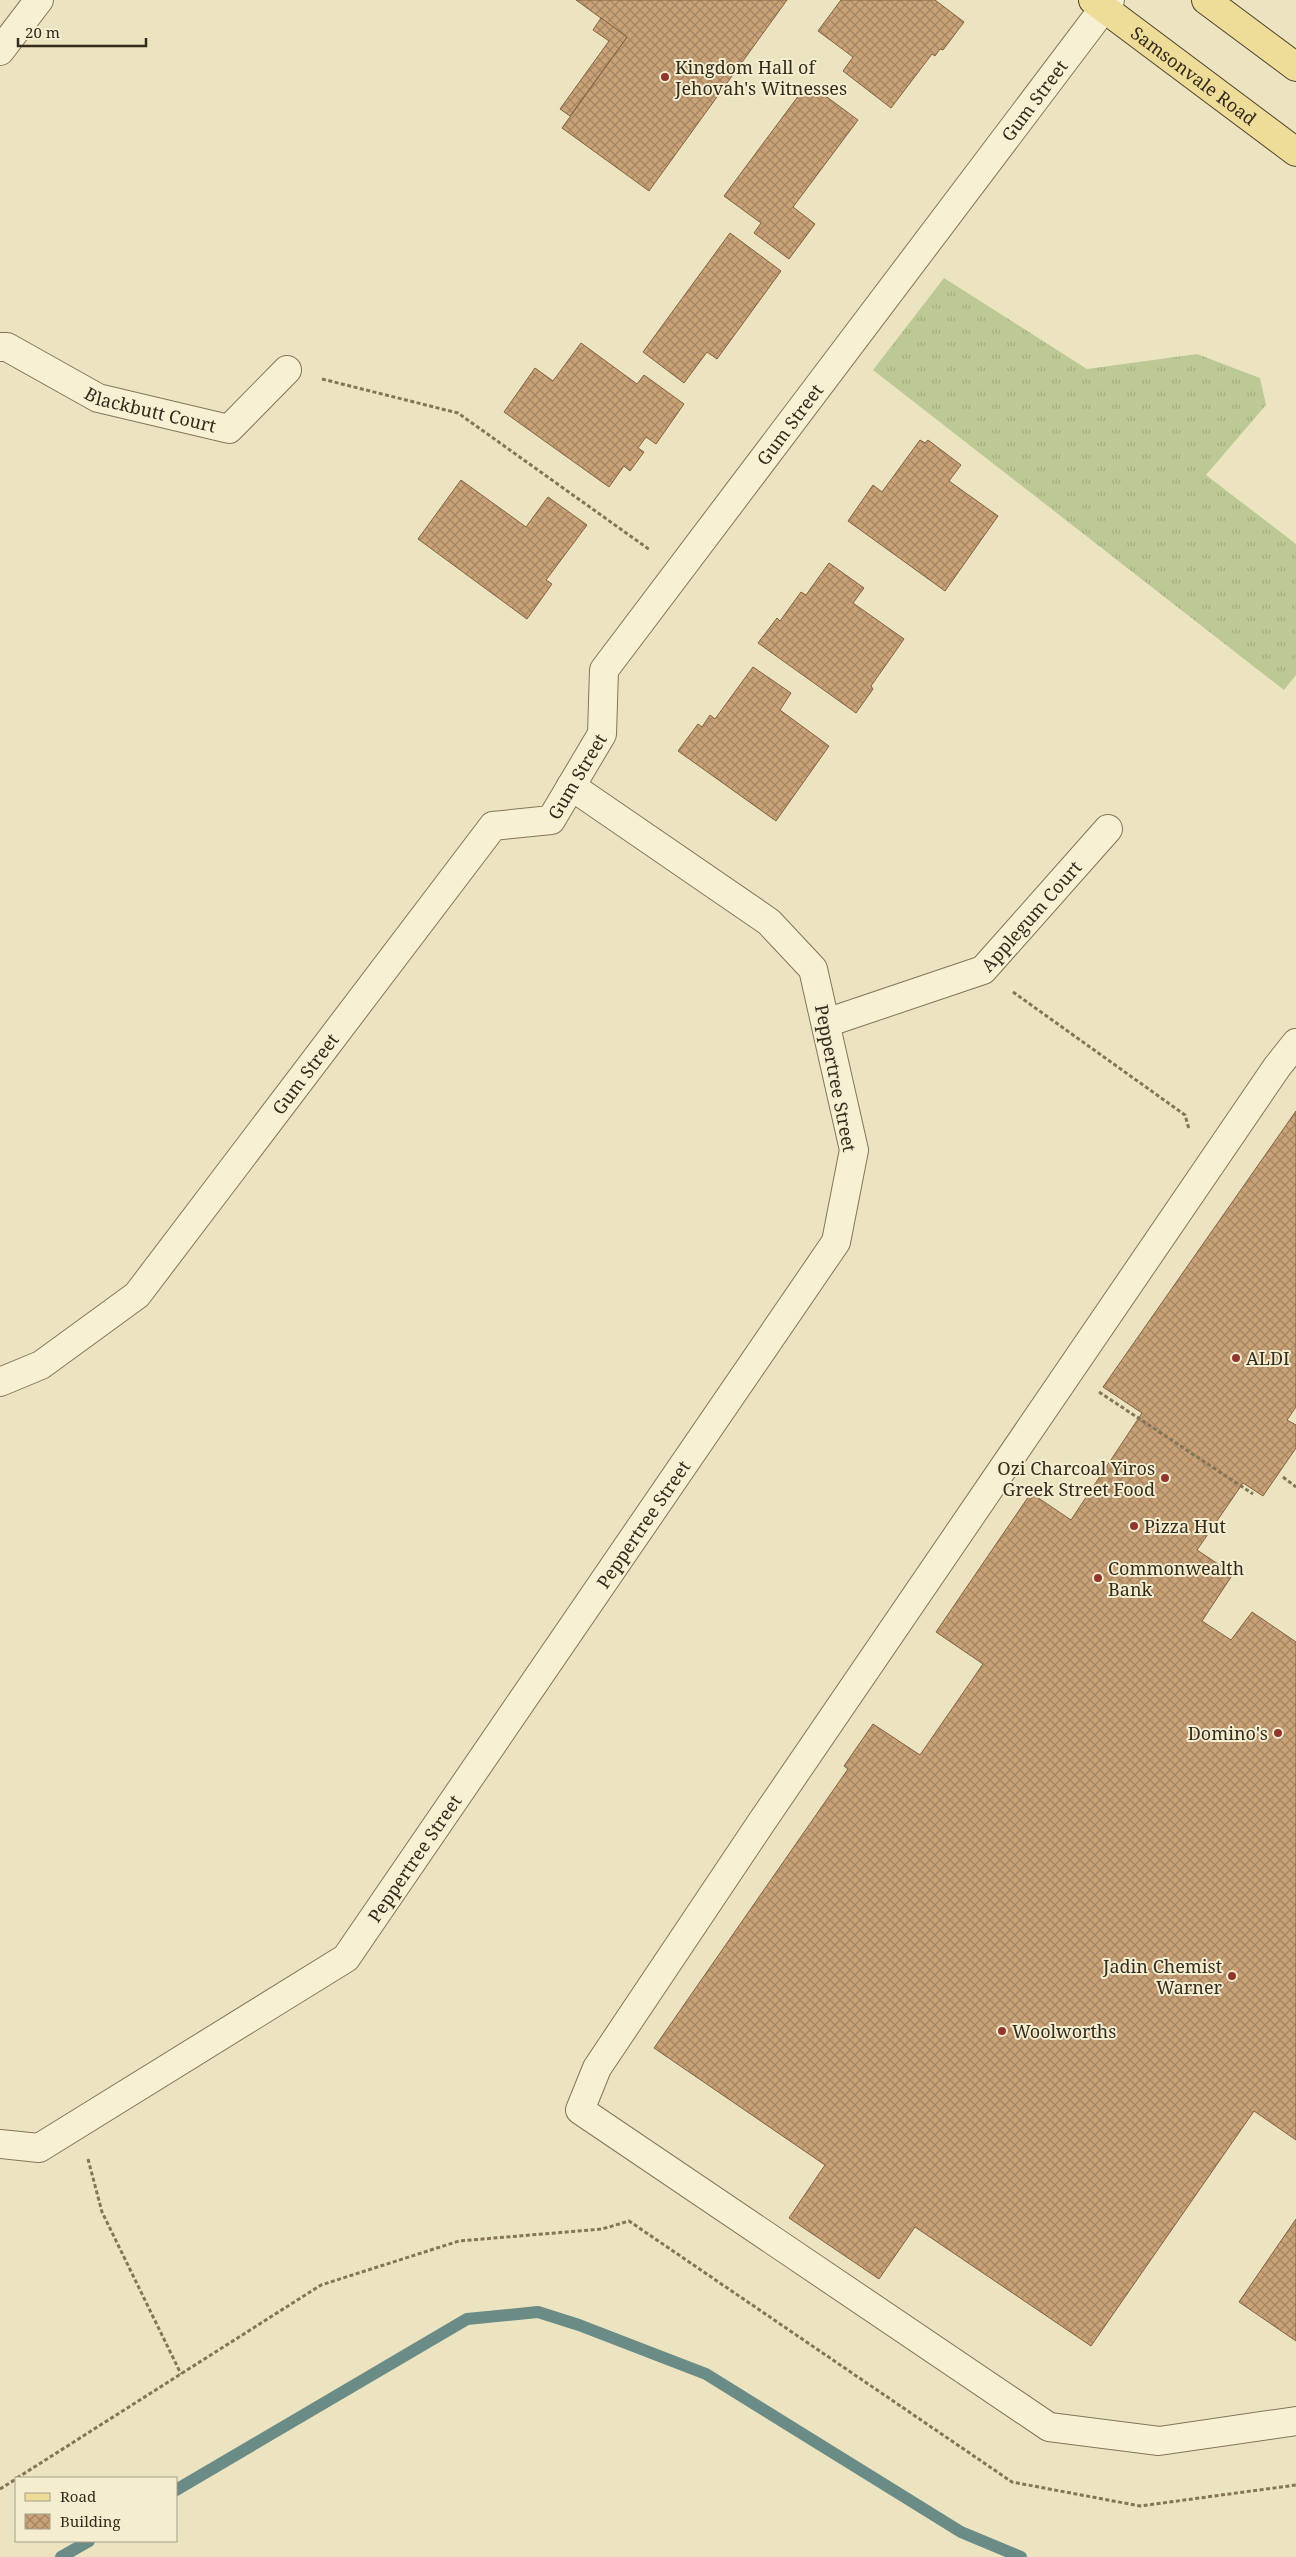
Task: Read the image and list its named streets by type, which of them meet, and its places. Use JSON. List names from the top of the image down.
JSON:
{
  "streets": {
    "main road": ["Samsonvale Road"],
    "street": [
      "Gum Street",
      "Blackbutt Court",
      "Applegum Court",
      "Peppertree Street"
    ]
  },
  "crossings": [
    ["Samsonvale Road", "Gum Street"],
    ["Gum Street", "Peppertree Street"],
    ["Applegum Court", "Peppertree Street"]
  ],
  "places": [
    "Kingdom Hall of Jehovah's Witnesses",
    "ALDI",
    "Ozi Charcoal Yiros Greek Street Food",
    "Pizza Hut",
    "Commonwealth Bank",
    "Domino's",
    "Jadin Chemist Warner",
    "Woolworths"
  ],
  "legend": ["Road", "Building"],
  "scale_bar": "20 m"
}
